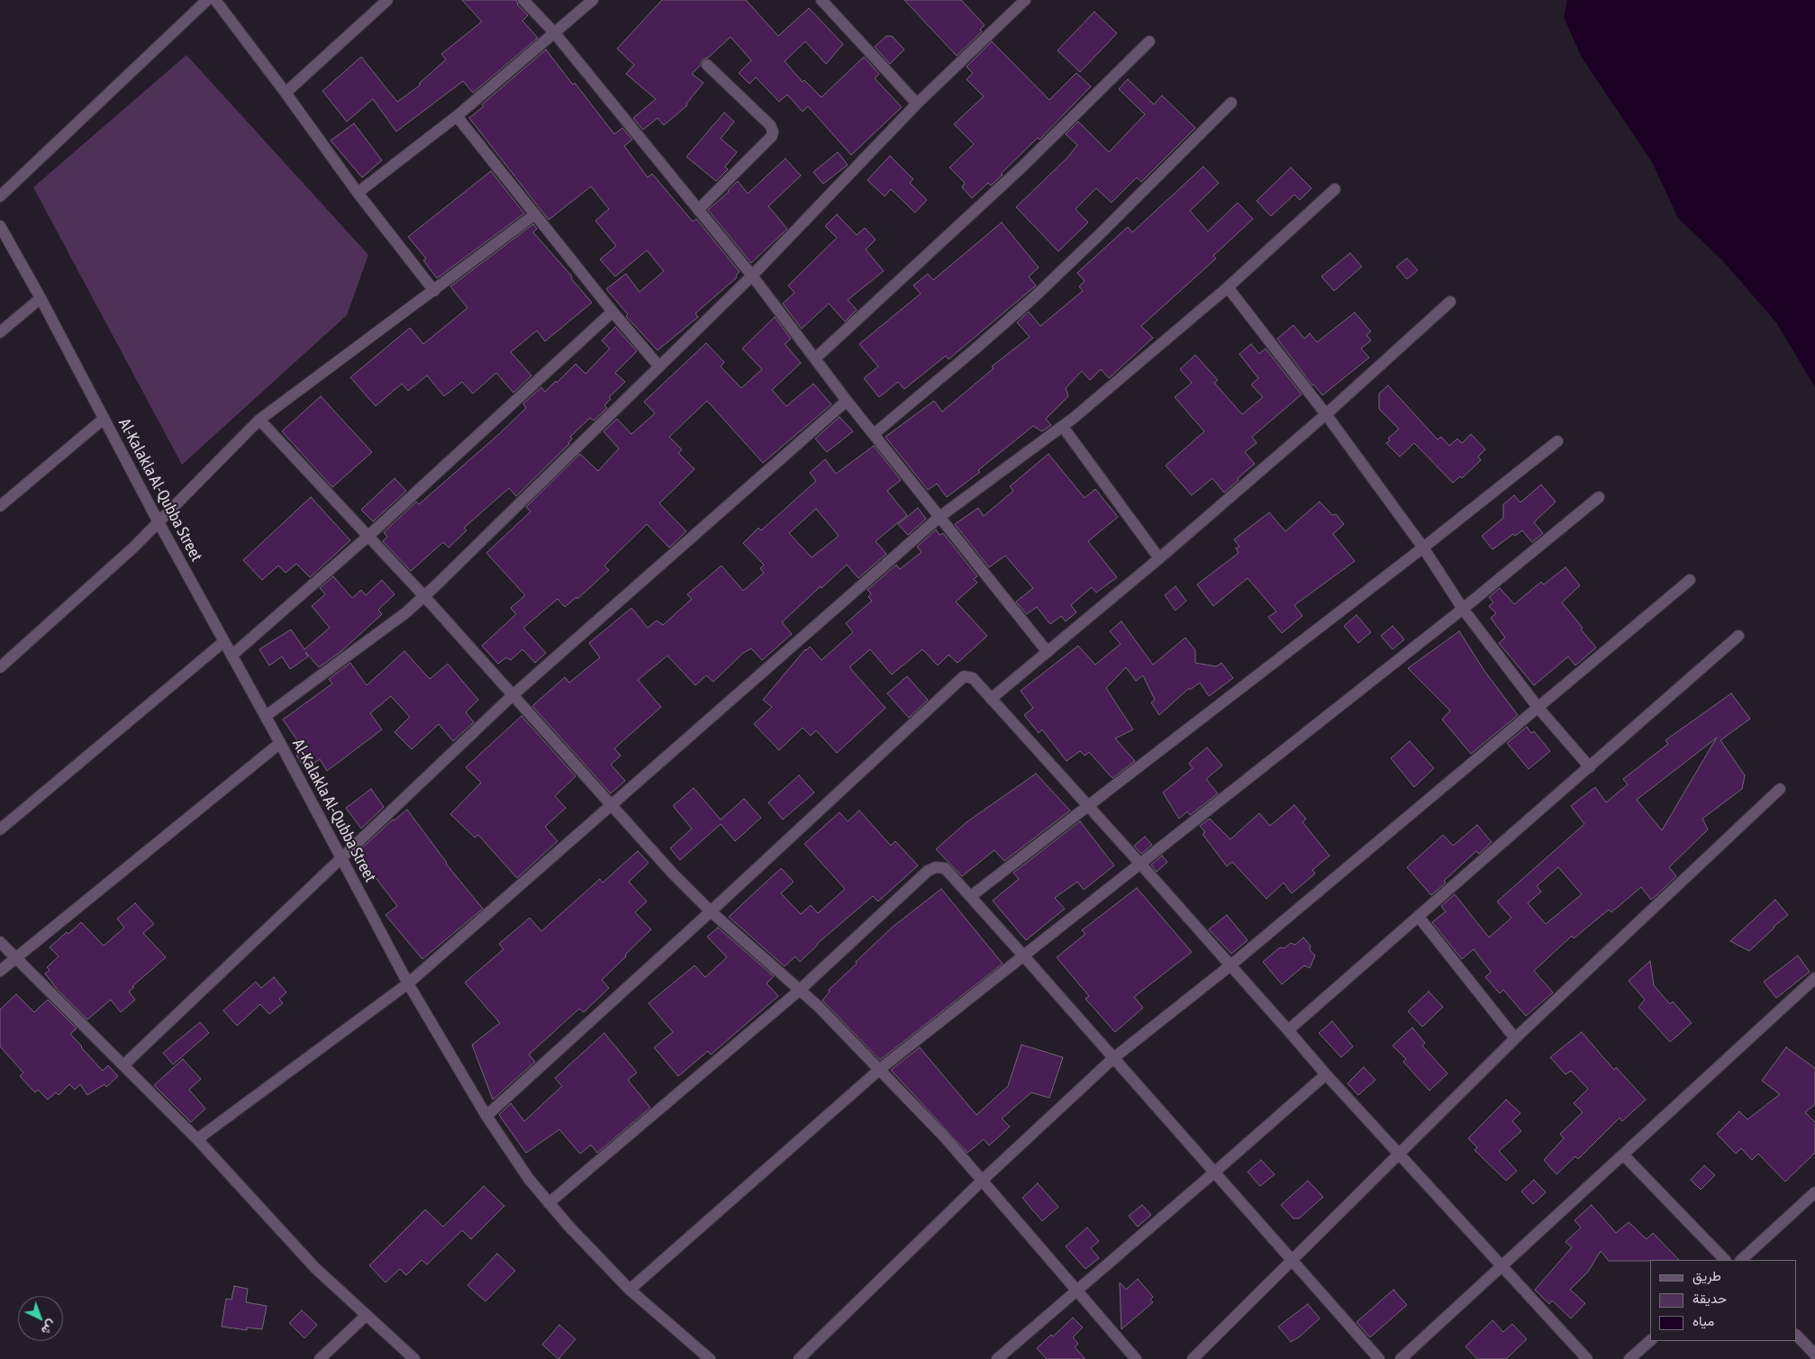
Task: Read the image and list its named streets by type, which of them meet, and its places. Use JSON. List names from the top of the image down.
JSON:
{
  "streets": {
    "street": ["Al-Kalakla Al-Qubba Street"]
  },
  "legend": ["طريق", "حديقة", "مياه"],
  "north": "bottom right"
}
